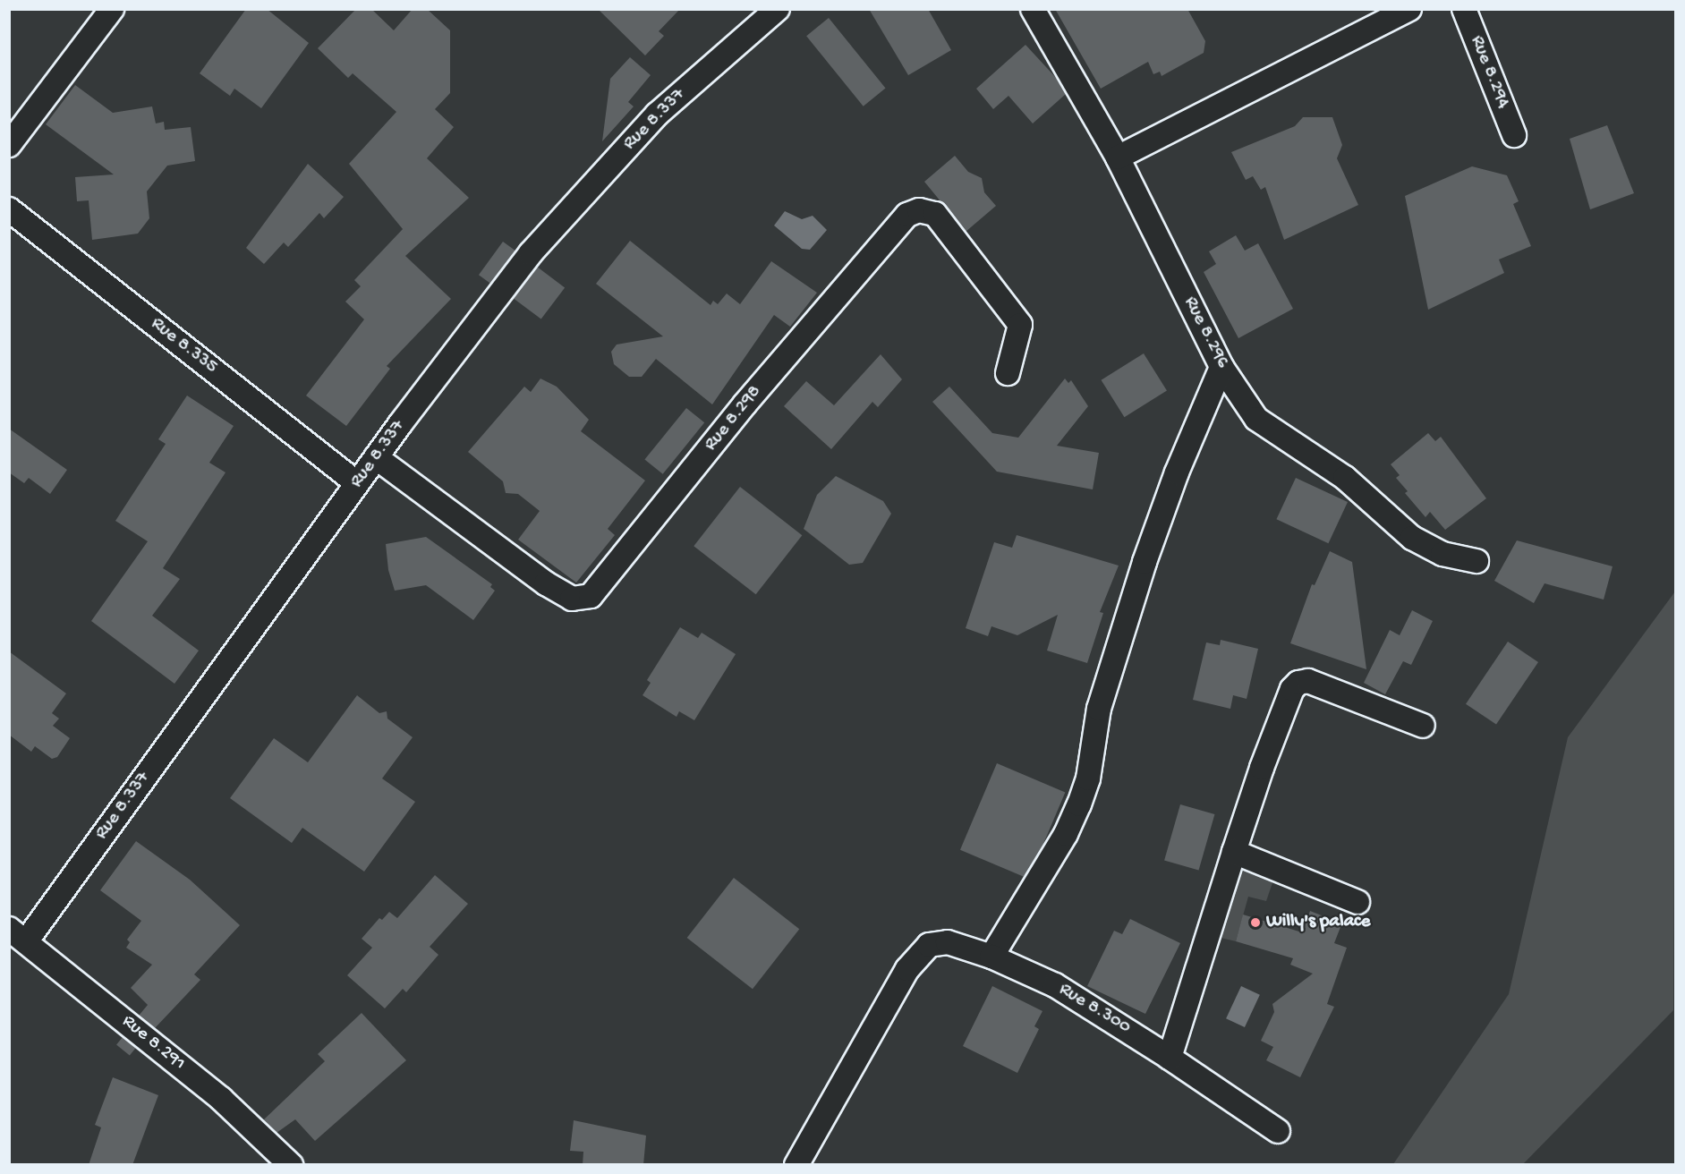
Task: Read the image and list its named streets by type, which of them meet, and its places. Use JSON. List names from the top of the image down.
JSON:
{
  "streets": {
    "street": [
      "Rue 8.294",
      "Rue 8.337",
      "Rue 8.296",
      "Rue 8.335",
      "Rue 8.298",
      "Rue 8.300",
      "Rue 8.291"
    ]
  },
  "crossings": [
    ["Rue 8.337", "Rue 8.335"],
    ["Rue 8.337", "Rue 8.298"],
    ["Rue 8.337", "Rue 8.291"]
  ],
  "places": ["Willy's palace"]
}
